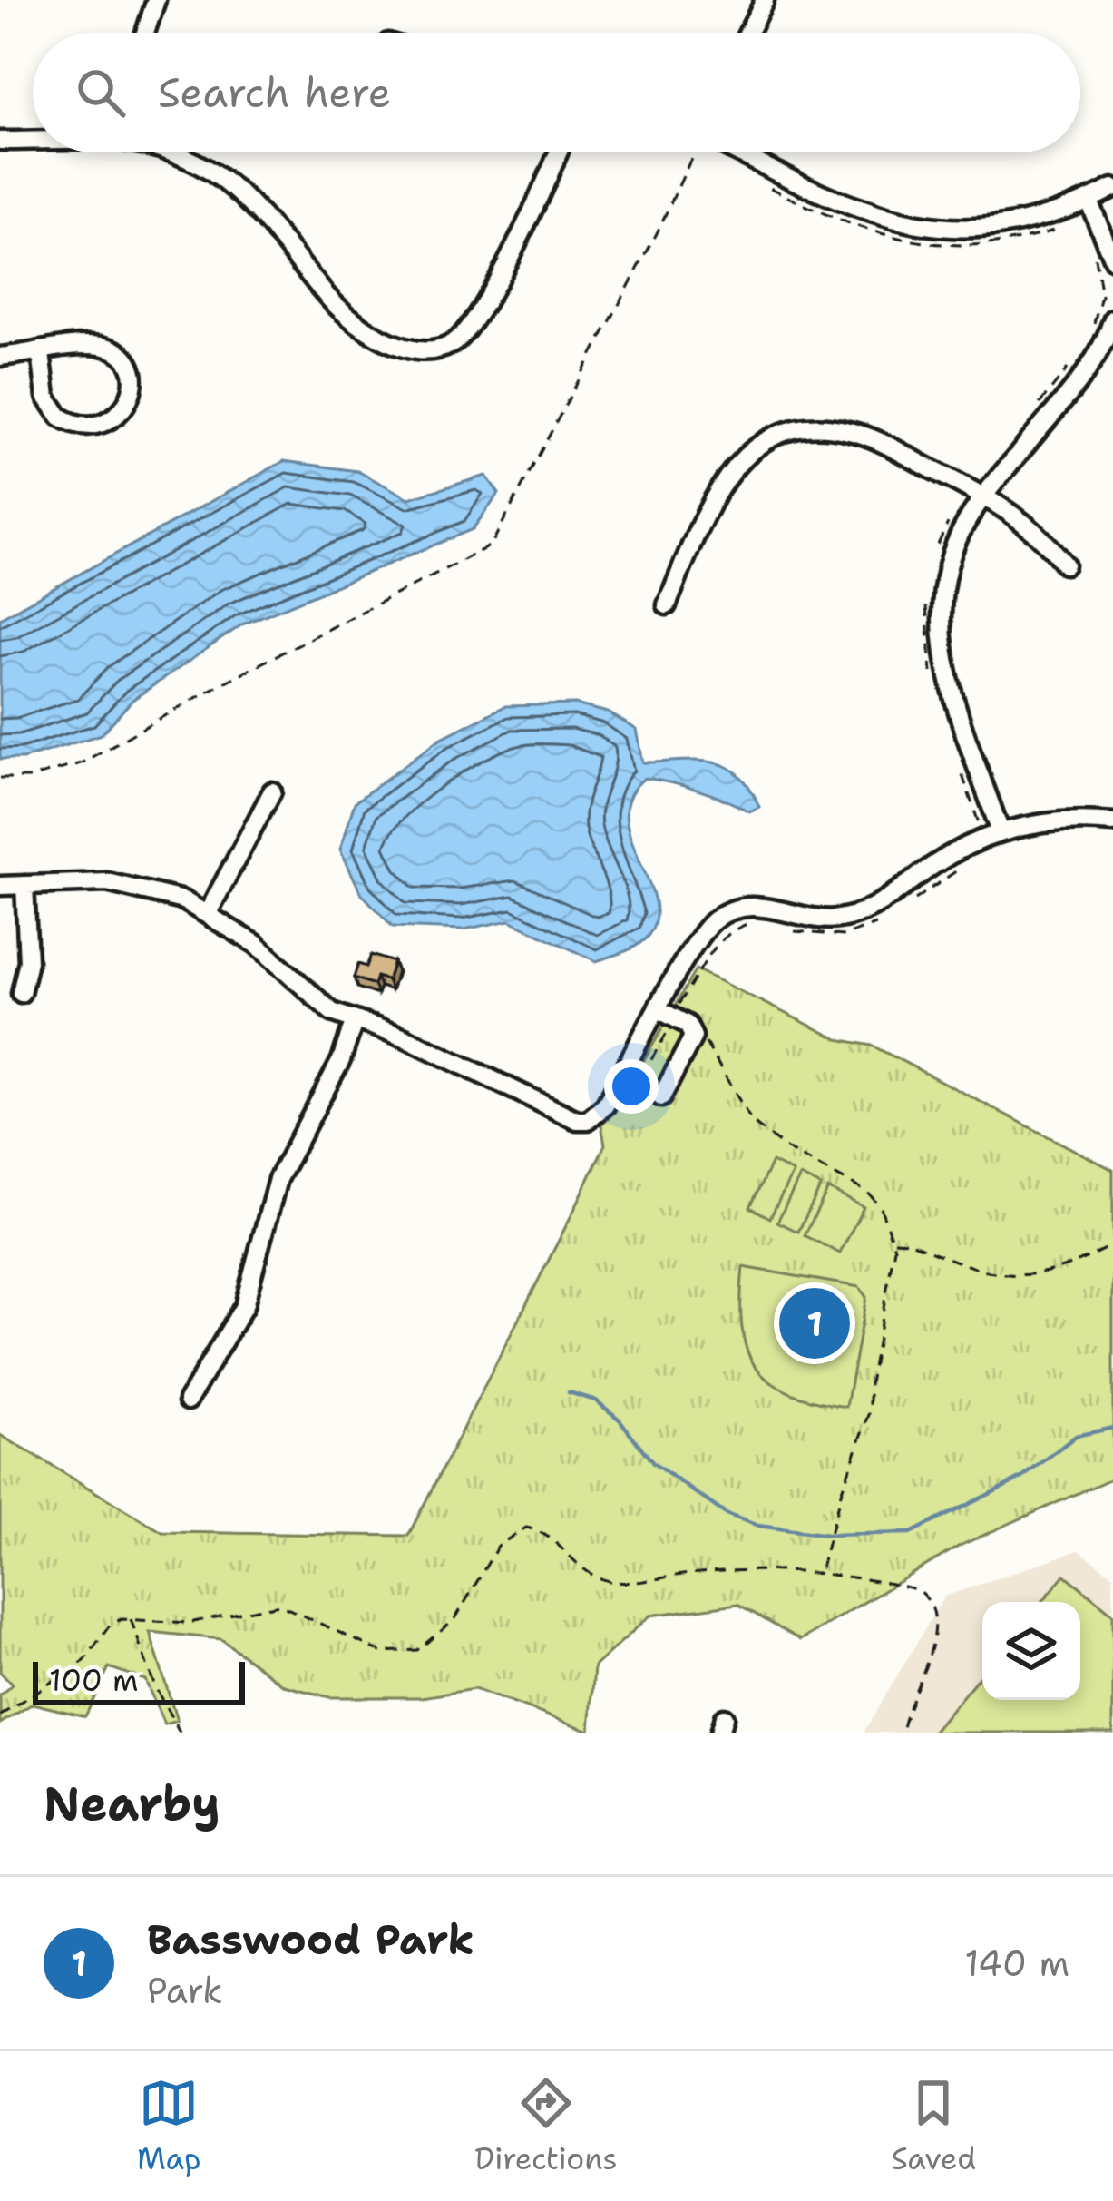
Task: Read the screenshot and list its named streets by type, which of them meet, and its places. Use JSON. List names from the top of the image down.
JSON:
{
  "scale_bar": "100 m",
  "page": {
    "search": "Search here",
    "pins": "1",
    "scale": "100 m",
    "heading": "Nearby",
    "list": [
      {
        "mark": "1",
        "name": "Basswood Park",
        "note": "Park",
        "value": "140 m"
      }
    ],
    "nav": ["Map", "Directions", "Saved"]
  }
}
